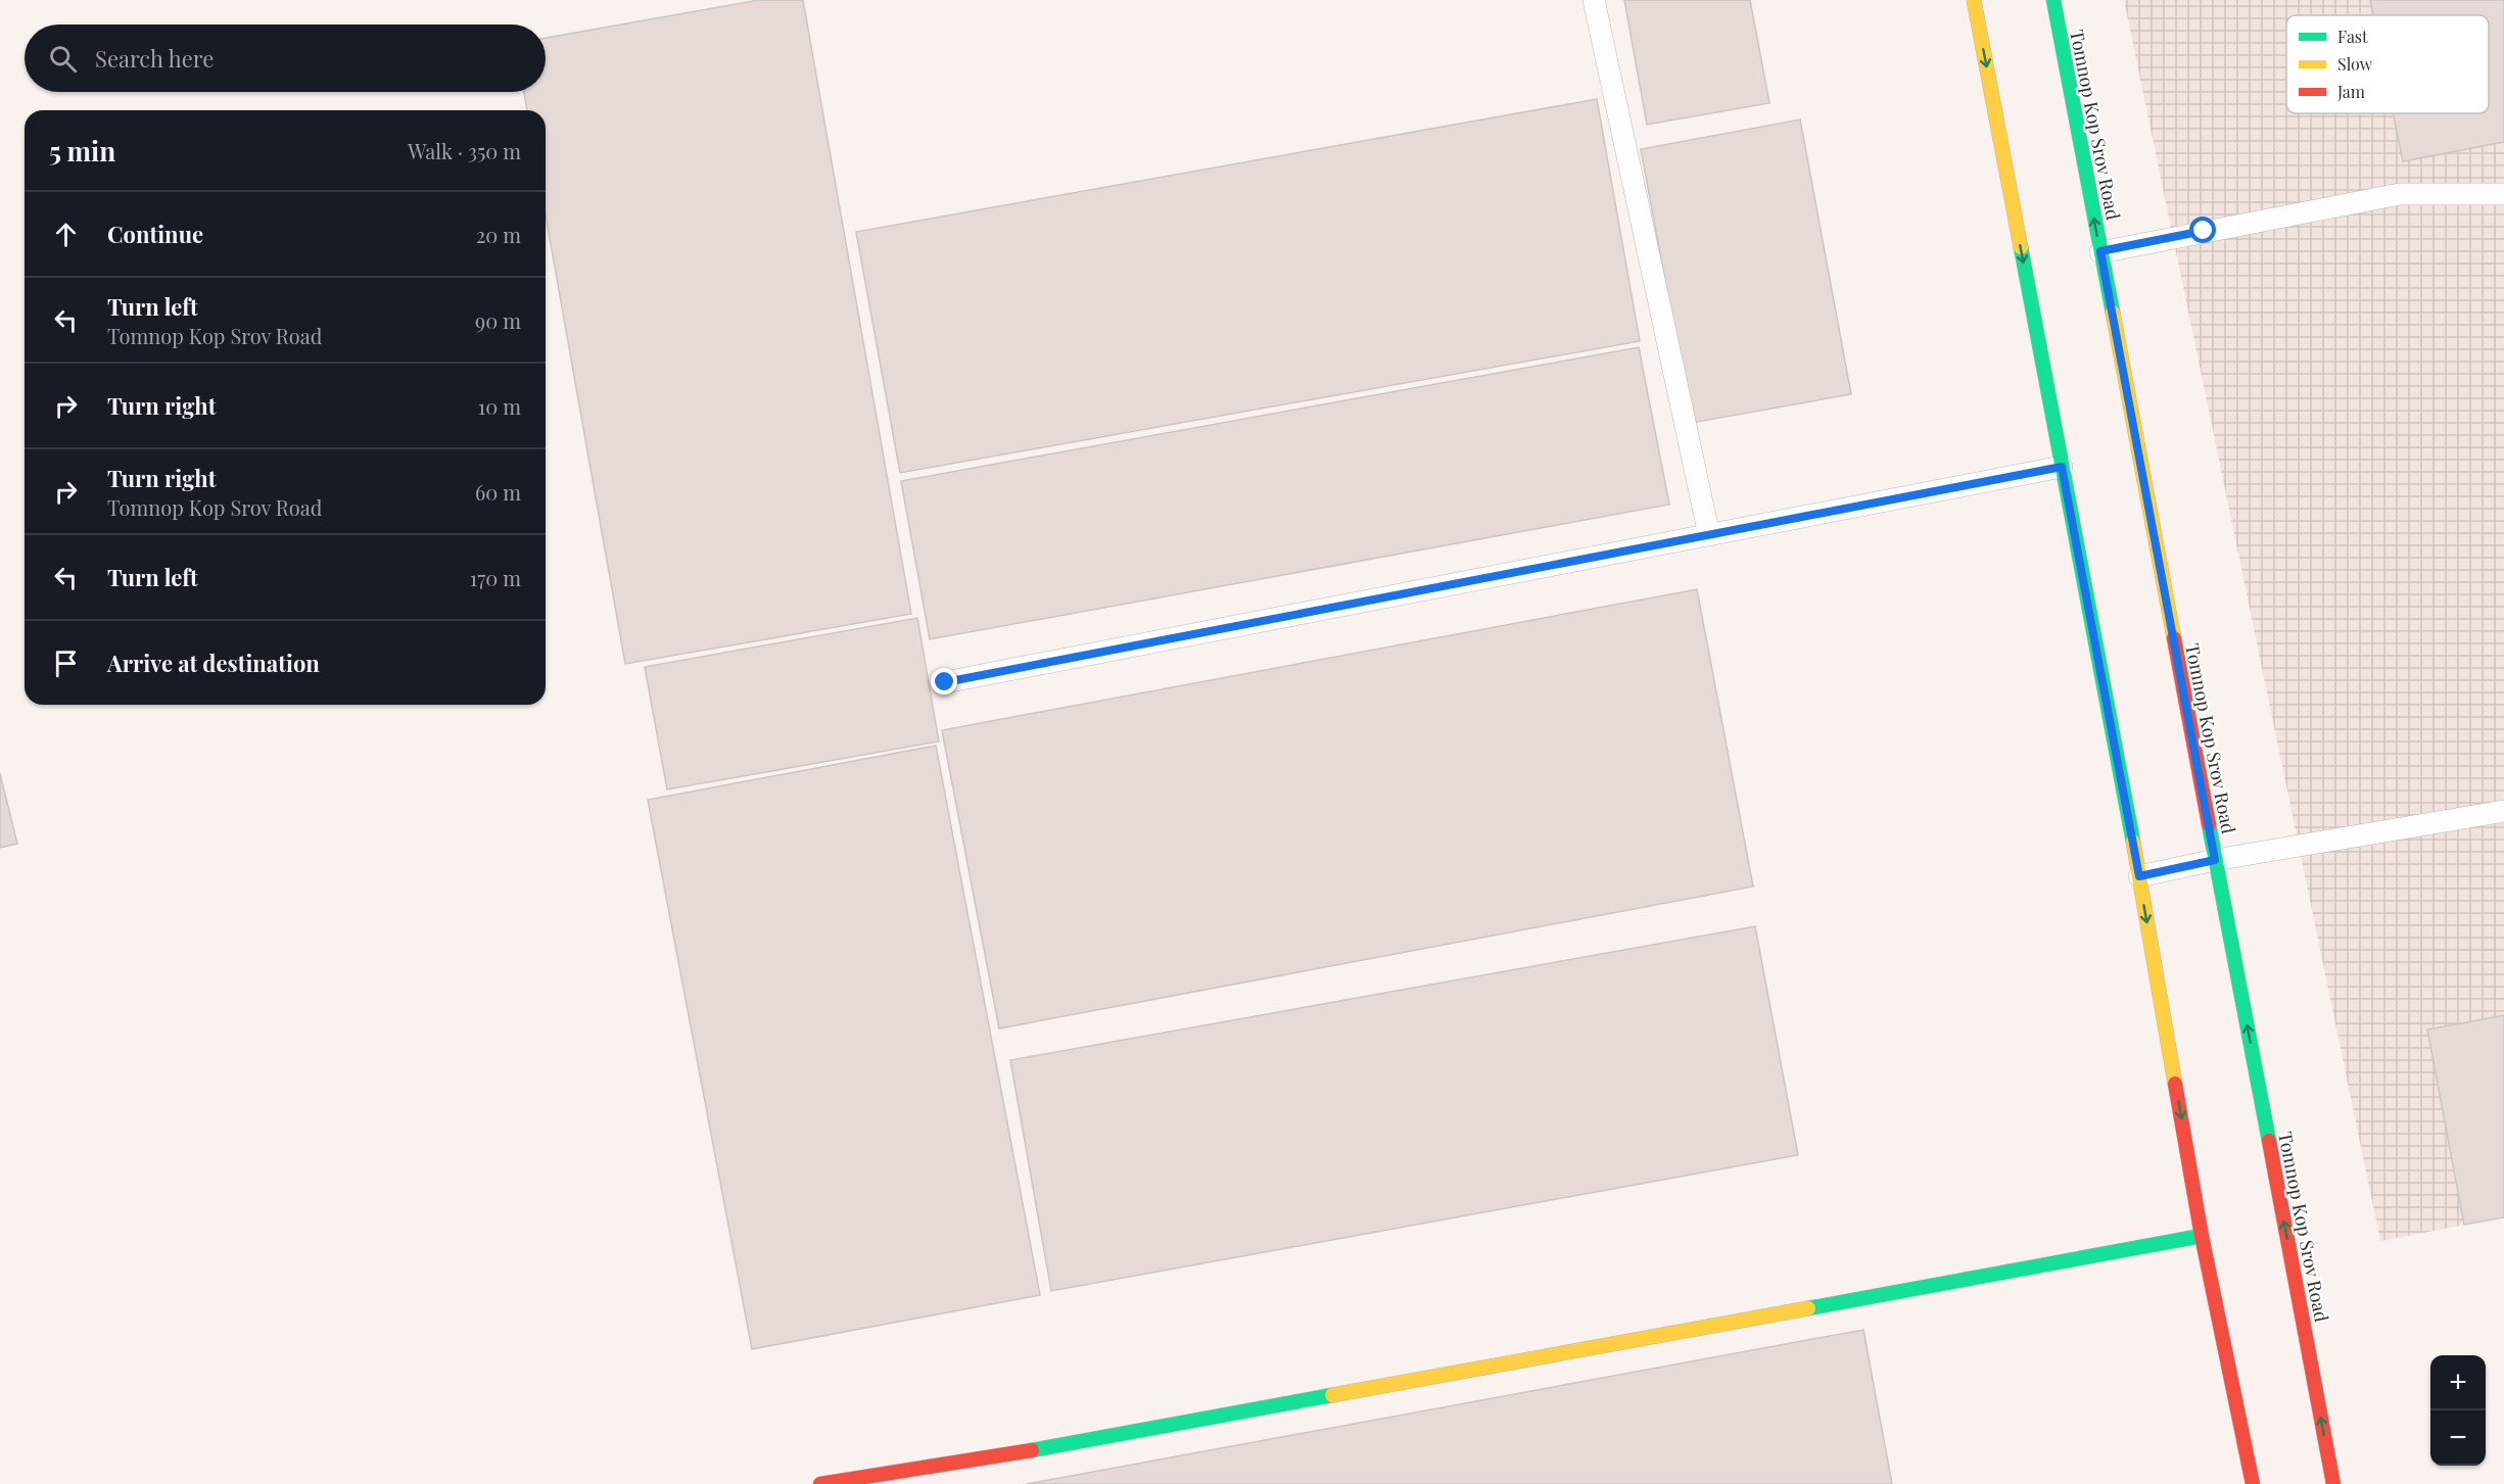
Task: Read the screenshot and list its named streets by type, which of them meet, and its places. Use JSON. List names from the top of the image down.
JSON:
{
  "streets": {
    "main road": ["Tomnop Kop Srov Road"]
  },
  "legend": ["Fast", "Slow", "Jam"],
  "page": {
    "search": "Search here",
    "heading": ["5 min", "Walk · 350 m"],
    "list": [
      ["Continue", "20 m"],
      ["Turn left", "Tomnop Kop Srov Road", "90 m"],
      ["Turn right", "10 m"],
      ["Turn right", "Tomnop Kop Srov Road", "60 m"],
      ["Turn left", "170 m"],
      "Arrive at destination"
    ],
    "map_buttons": ["+", "−"]
  }
}
